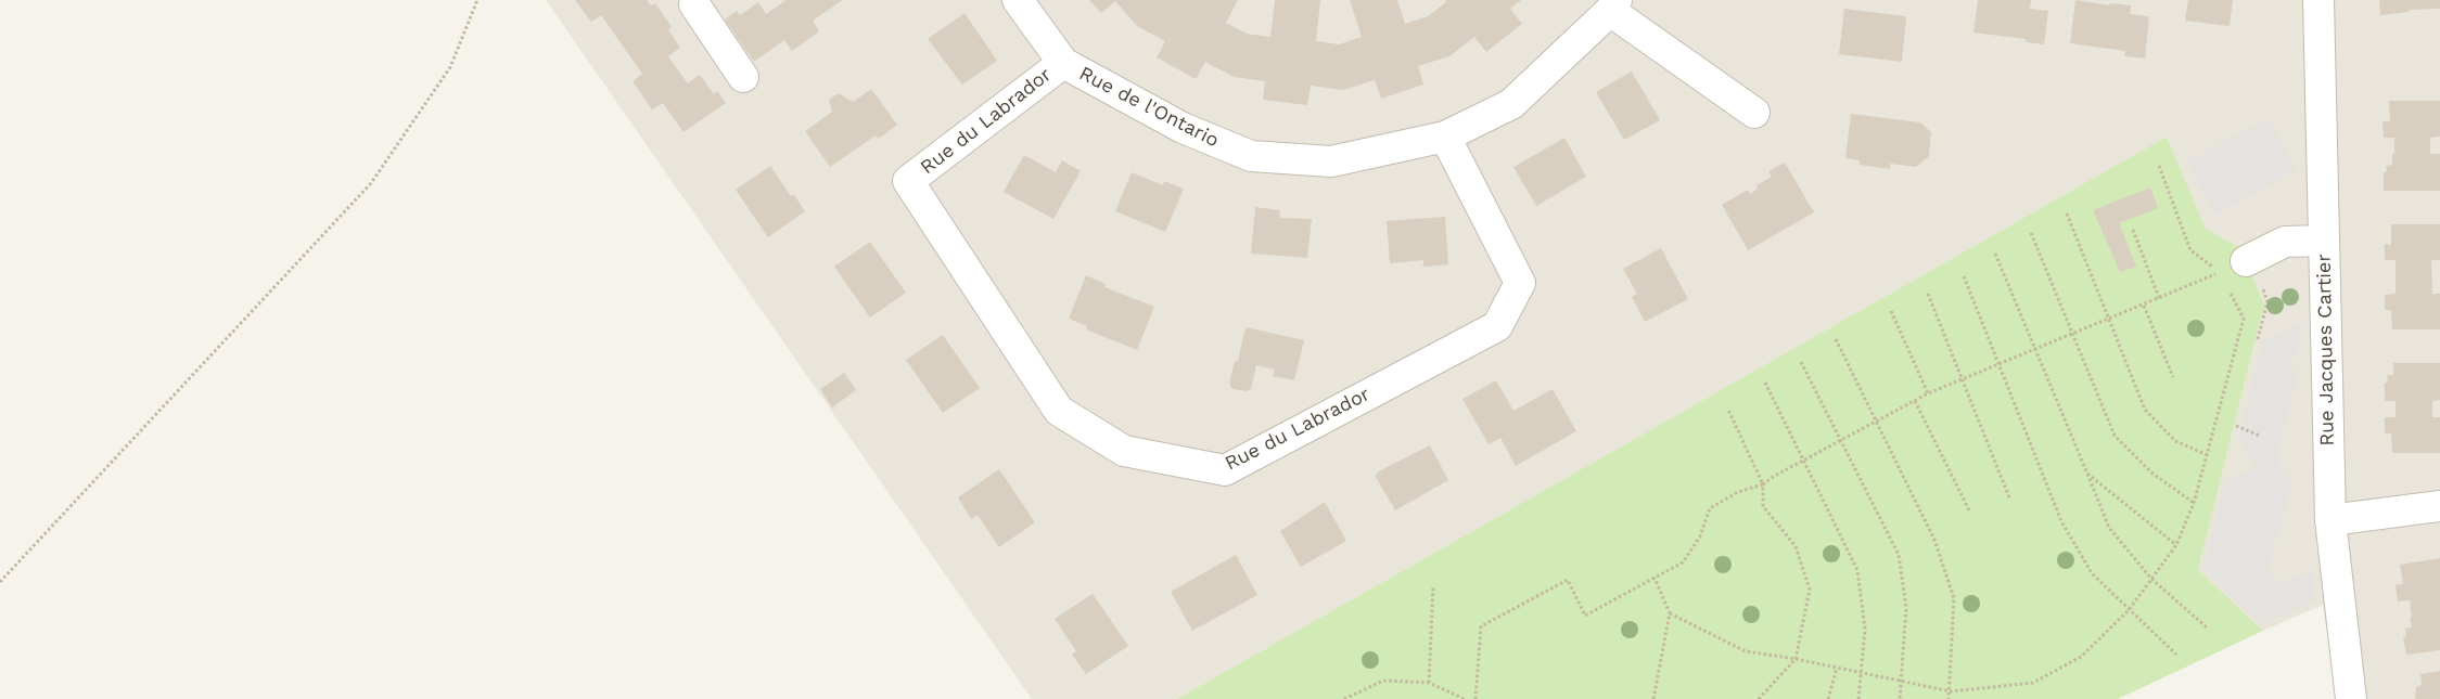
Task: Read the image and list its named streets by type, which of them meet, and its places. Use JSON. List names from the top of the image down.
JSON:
{
  "streets": {
    "street": ["Rue de l'Ontario", "Rue du Labrador", "Rue Jacques Cartier"]
  },
  "crossings": [
    ["Rue de l'Ontario", "Rue du Labrador"]
  ]
}
